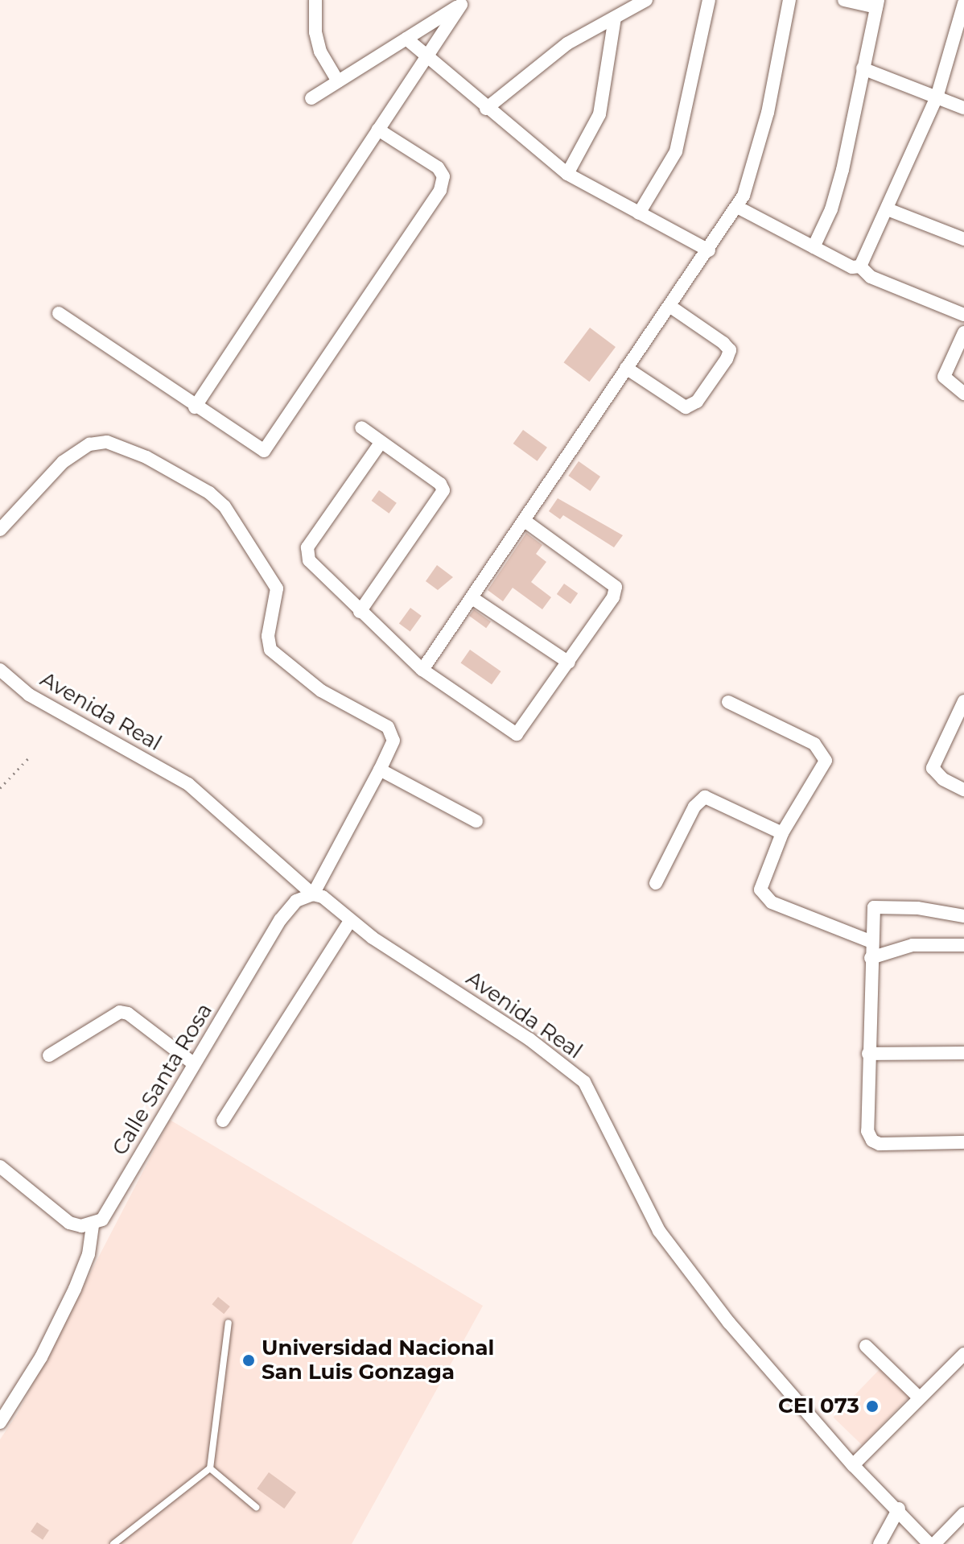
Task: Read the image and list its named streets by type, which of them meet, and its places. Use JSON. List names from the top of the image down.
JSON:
{
  "streets": {
    "street": ["Avenida Real", "Calle Santa Rosa"]
  },
  "crossings": [
    ["Avenida Real", "Calle Santa Rosa"]
  ],
  "places": ["Universidad Nacional San Luis Gonzaga", "CEI 073"]
}
